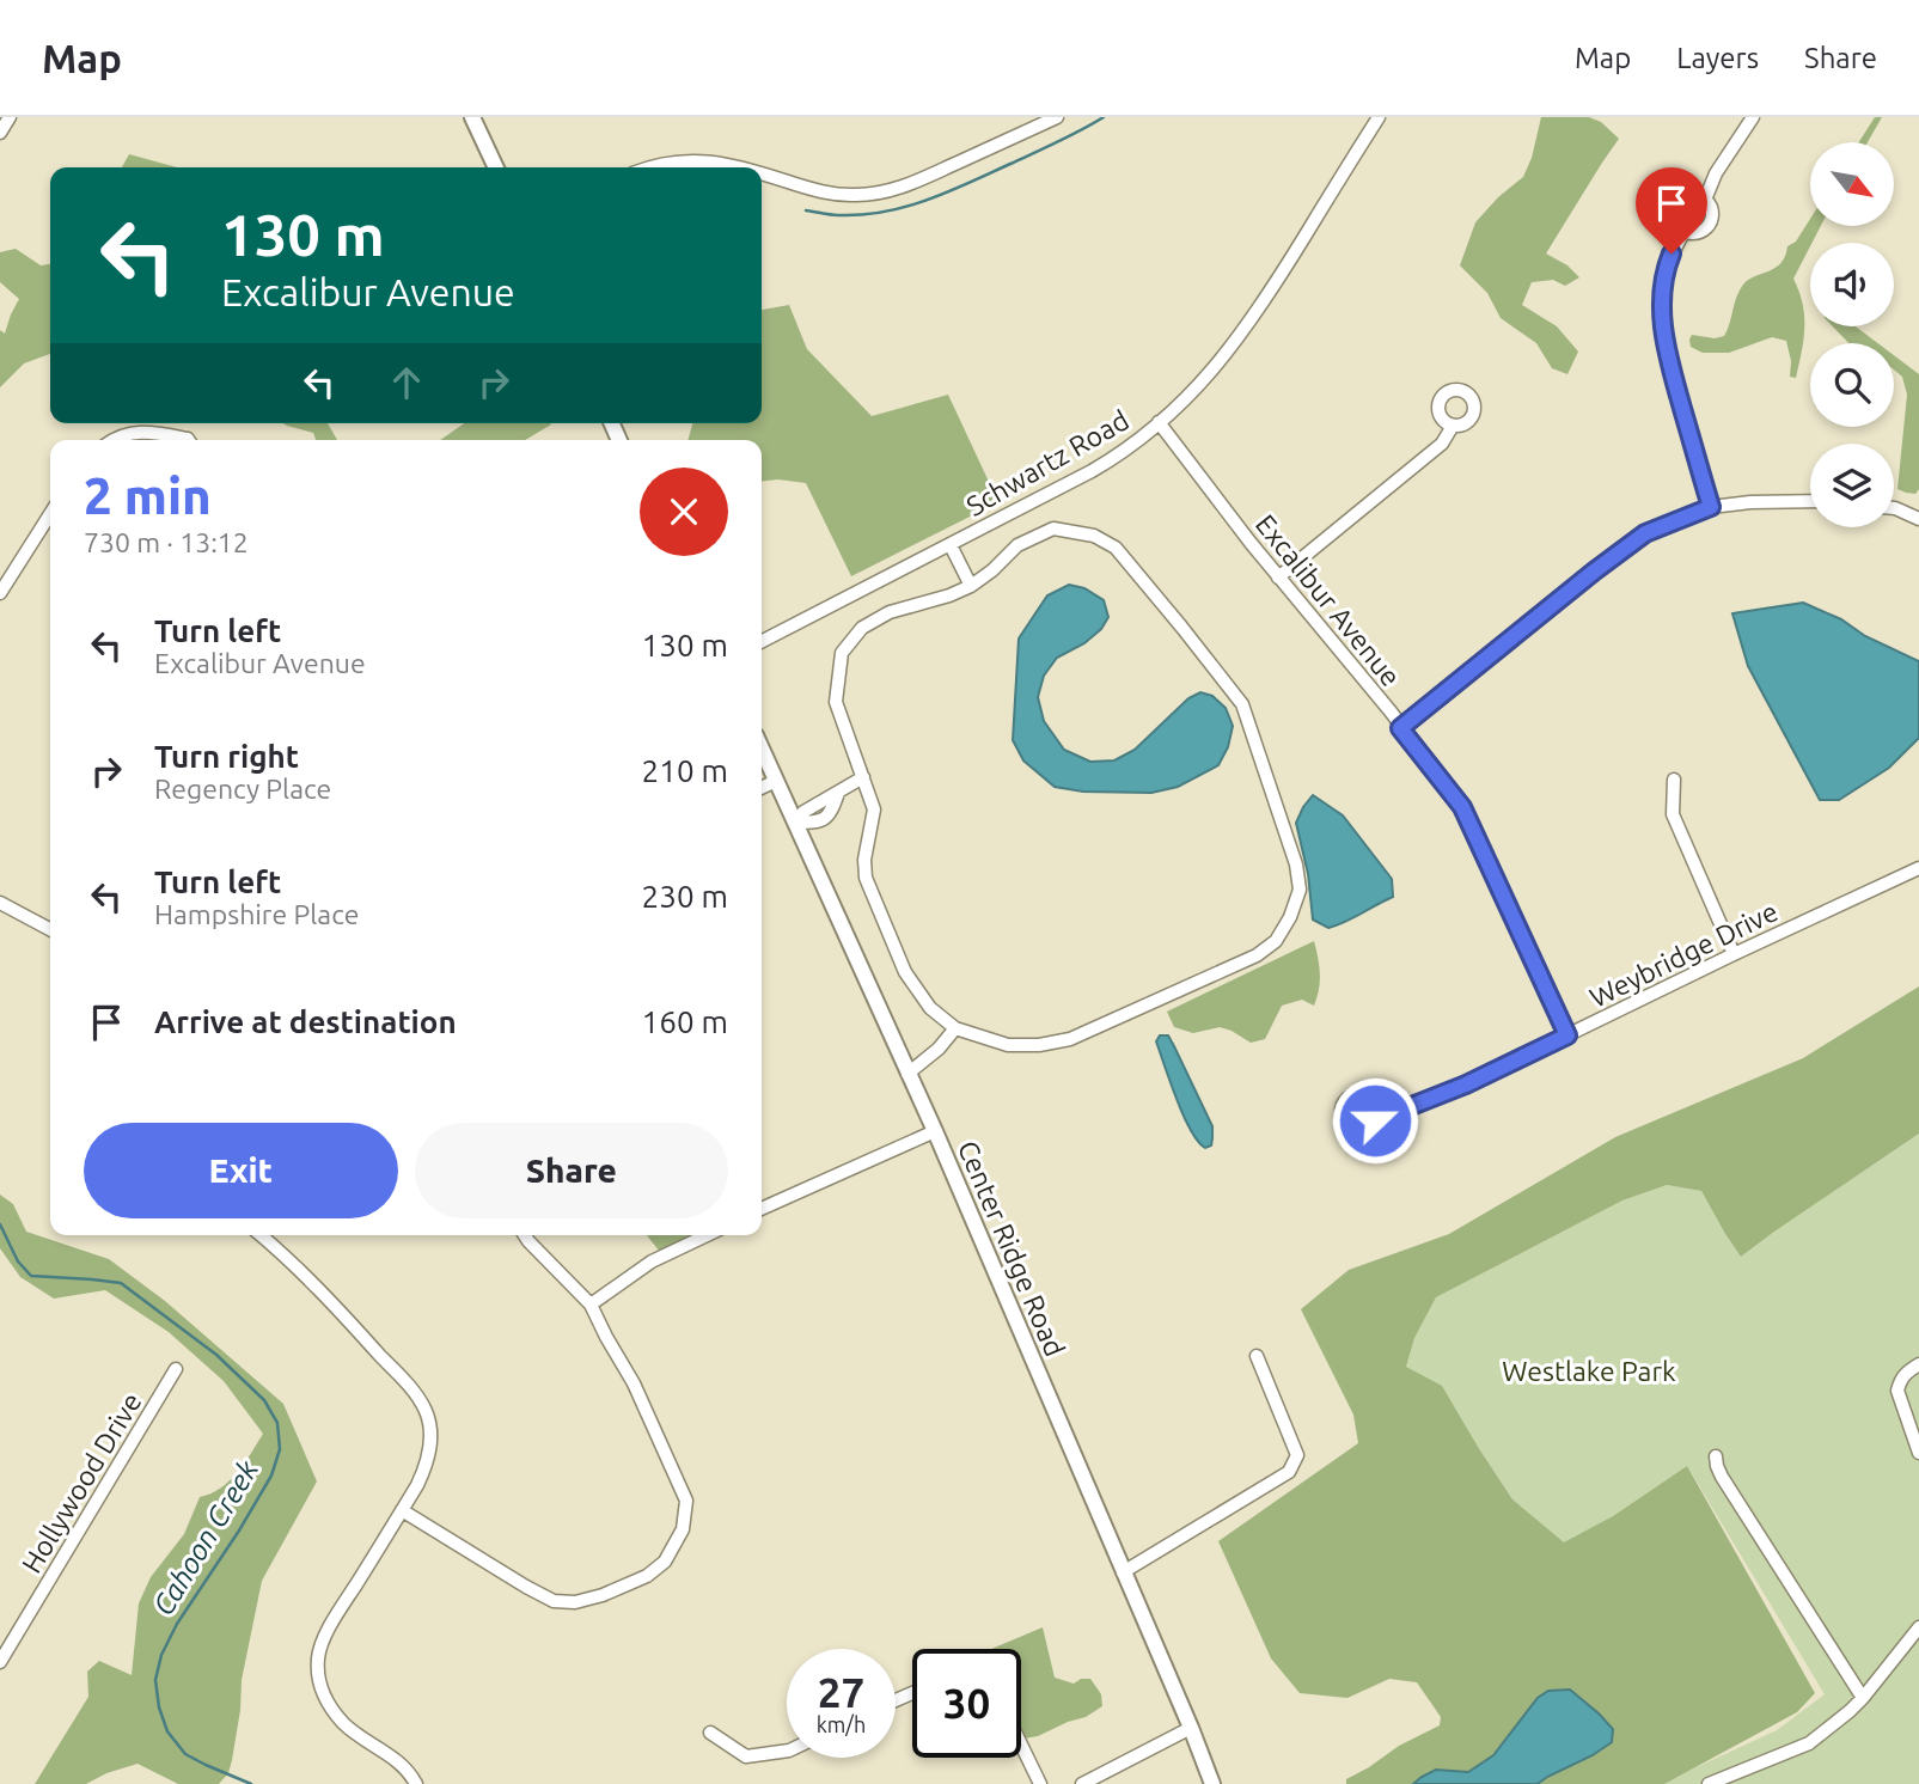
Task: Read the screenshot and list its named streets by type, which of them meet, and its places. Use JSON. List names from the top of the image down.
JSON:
{
  "streets": {
    "main road": ["Center Ridge Road"],
    "street": [
      "Schwartz Road",
      "Excalibur Avenue",
      "Weybridge Drive",
      "Hollywood Drive"
    ]
  },
  "crossings": [
    ["Schwartz Road", "Excalibur Avenue"],
    ["Excalibur Avenue", "Weybridge Drive"]
  ],
  "water": ["Cahoon Creek"],
  "parks": ["Westlake Park"],
  "north": "bottom right",
  "page": {
    "header": "Map",
    "nav": ["Map", "Layers", "Share"],
    "turn": ["130 m", "Excalibur Avenue"],
    "heading": ["2 min", "730 m · 13:12"],
    "list": [
      {
        "name": "Turn left",
        "note": "Excalibur Avenue",
        "value": "130 m"
      },
      {
        "name": "Turn right",
        "note": "Regency Place",
        "value": "210 m"
      },
      {
        "name": "Turn left",
        "note": "Hampshire Place",
        "value": "230 m"
      },
      {
        "name": "Arrive at destination",
        "value": "160 m"
      }
    ],
    "buttons": ["Exit", "Share"],
    "speed": "27 km/h",
    "limit": "30"
  }
}
